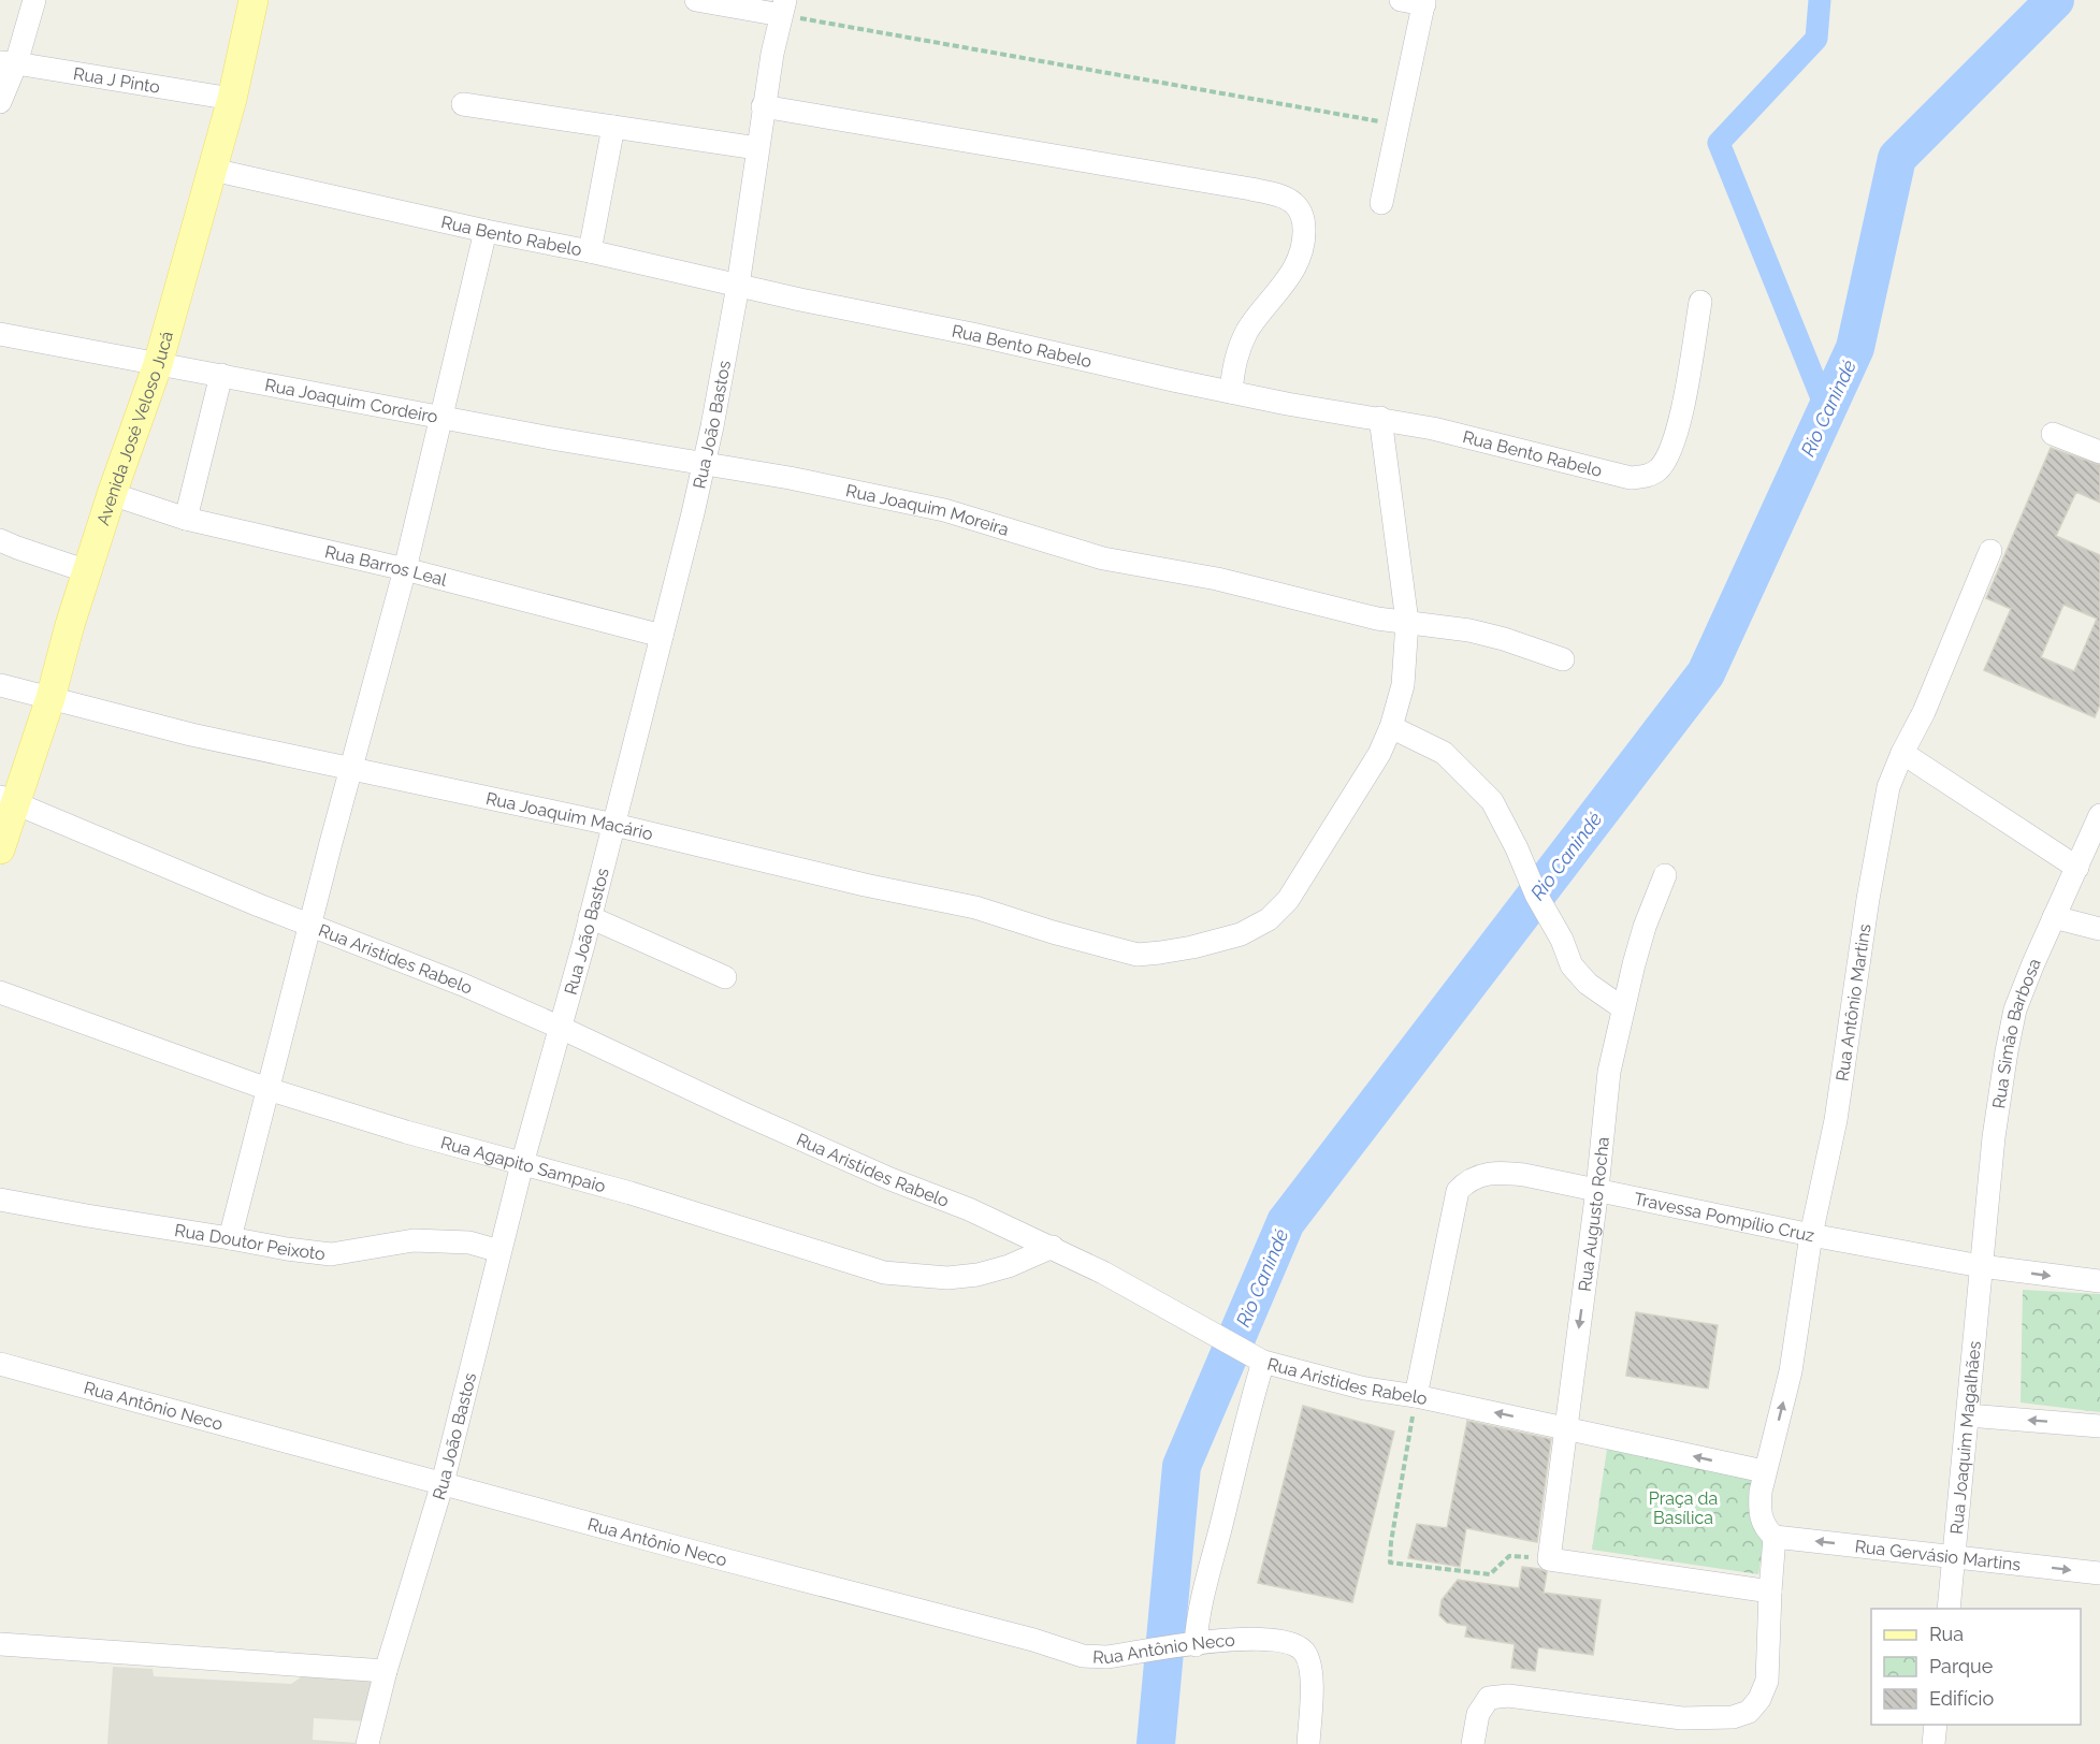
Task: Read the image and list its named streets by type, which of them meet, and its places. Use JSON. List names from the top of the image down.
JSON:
{
  "streets": {
    "main road": ["Avenida José Veloso Jucá"],
    "street": [
      "Rua J Pinto",
      "Rua Bento Rabelo",
      "Rua Joaquim Cordeiro",
      "Rua João Bastos",
      "Rua Joaquim Moreira",
      "Rua Barros Leal",
      "Rua Joaquim Macário",
      "Rua Aristides Rabelo",
      "Rua Antônio Martins",
      "Rua Simão Barbosa",
      "Rua Agapito Sampaio",
      "Rua Augusto Rocha",
      "Travessa Pompílio Cruz",
      "Rua Doutor Peixoto",
      "Rua Antônio Neco",
      "Rua Joaquim Magalhães",
      "Rua Gervásio Martins"
    ]
  },
  "crossings": [
    ["Rua J Pinto", "Avenida José Veloso Jucá"],
    ["Rua Bento Rabelo", "Rua João Bastos"],
    ["Rua Bento Rabelo", "Avenida José Veloso Jucá"],
    ["Rua Joaquim Cordeiro", "Rua João Bastos"],
    ["Rua Joaquim Cordeiro", "Avenida José Veloso Jucá"],
    ["Rua Joaquim Cordeiro", "Rua Joaquim Moreira"],
    ["Rua João Bastos", "Rua Joaquim Moreira"],
    ["Rua João Bastos", "Rua Barros Leal"],
    ["Rua João Bastos", "Rua Joaquim Macário"],
    ["Rua João Bastos", "Rua Aristides Rabelo"],
    ["Rua João Bastos", "Rua Agapito Sampaio"],
    ["Rua João Bastos", "Rua Doutor Peixoto"],
    ["Rua João Bastos", "Rua Antônio Neco"],
    ["Avenida José Veloso Jucá", "Rua Barros Leal"],
    ["Avenida José Veloso Jucá", "Rua Joaquim Macário"],
    ["Avenida José Veloso Jucá", "Rua Aristides Rabelo"],
    ["Rua Aristides Rabelo", "Rua Antônio Martins"],
    ["Rua Aristides Rabelo", "Rua Agapito Sampaio"],
    ["Rua Aristides Rabelo", "Rua Augusto Rocha"],
    ["Rua Aristides Rabelo", "Travessa Pompílio Cruz"],
    ["Rua Antônio Martins", "Travessa Pompílio Cruz"],
    ["Rua Antônio Martins", "Rua Gervásio Martins"],
    ["Rua Simão Barbosa", "Travessa Pompílio Cruz"],
    ["Rua Simão Barbosa", "Rua Joaquim Magalhães"],
    ["Rua Augusto Rocha", "Travessa Pompílio Cruz"],
    ["Travessa Pompílio Cruz", "Rua Joaquim Magalhães"],
    ["Rua Joaquim Magalhães", "Rua Gervásio Martins"]
  ],
  "water": ["Rio Canindé"],
  "parks": ["Praça da Basílica"],
  "legend": ["Rua", "Parque", "Edifício"]
}
